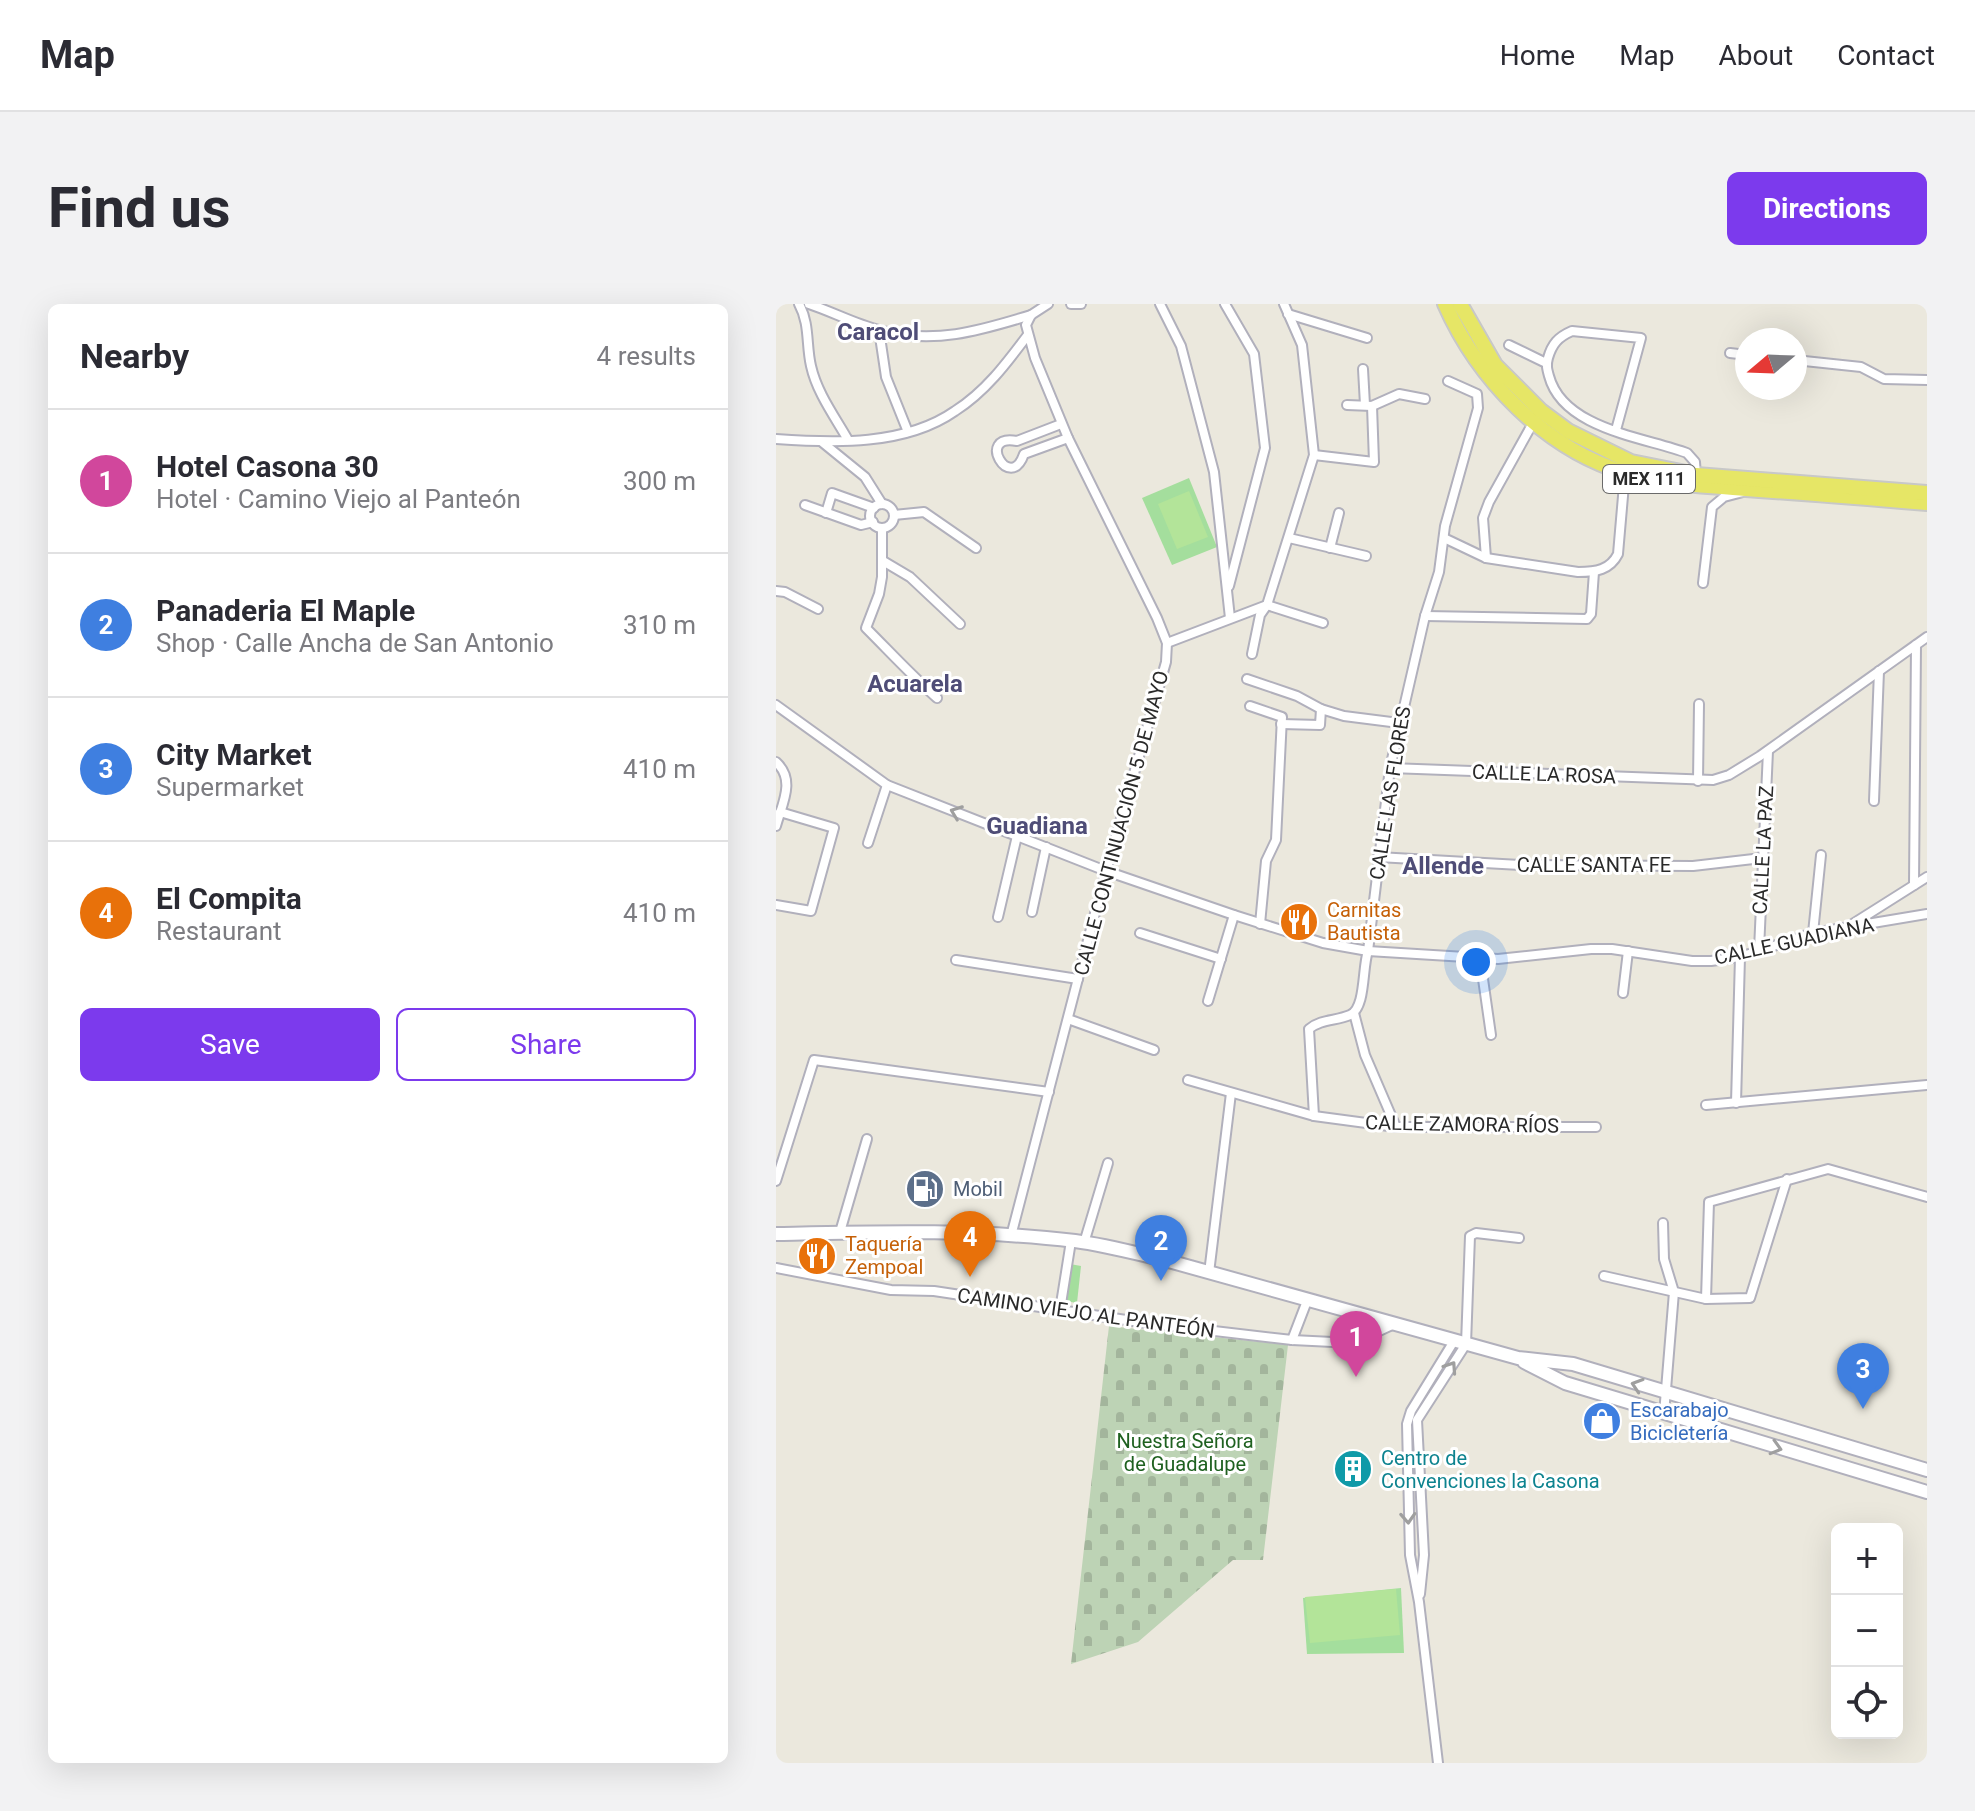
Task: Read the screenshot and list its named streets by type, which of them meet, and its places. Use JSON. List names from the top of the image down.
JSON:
{
  "streets": {
    "main road": ["MEX 111"],
    "street": [
      "CALLE LA ROSA",
      "CALLE LAS FLORES",
      "CALLE CONTINUACIÓN 5 DE MAYO",
      "CALLE LA PAZ",
      "CALLE SANTA FE",
      "CALLE GUADIANA",
      "CALLE ZAMORA RÍOS",
      "CAMINO VIEJO AL PANTEÓN"
    ]
  },
  "crossings": [
    ["CALLE LA ROSA", "CALLE LAS FLORES"],
    ["CALLE LA ROSA", "CALLE LA PAZ"],
    ["CALLE LAS FLORES", "CALLE SANTA FE"],
    ["CALLE LAS FLORES", "CALLE GUADIANA"],
    ["CALLE CONTINUACIÓN 5 DE MAYO", "CALLE GUADIANA"],
    ["CALLE LA PAZ", "CALLE SANTA FE"],
    ["CALLE LA PAZ", "CALLE GUADIANA"]
  ],
  "districts": [
    "Caracol",
    "Acuarela",
    "Guadiana",
    "Allende"
  ],
  "parks": ["Nuestra Señora de Guadalupe"],
  "places": {
    "restaurant": ["Carnitas Bautista", "Taquería Zempoal"],
    "fuel station": ["Mobil"],
    "shop": ["Escarabajo Bicicletería"],
    "building": ["Centro de Convenciones la Casona"]
  },
  "north": "left",
  "page": {
    "header": "Map",
    "nav": [
      "Home",
      "Map",
      "About",
      "Contact"
    ],
    "buttons": [
      "Directions",
      ["Save", "Share"]
    ],
    "title": "Find us",
    "heading": ["Nearby", "4 results"],
    "list": [
      {
        "mark": "1",
        "name": "Hotel Casona 30",
        "note": "Hotel · Camino Viejo al Panteón",
        "value": "300 m"
      },
      {
        "mark": "2",
        "name": "Panaderia El Maple",
        "note": "Shop · Calle Ancha de San Antonio",
        "value": "310 m"
      },
      {
        "mark": "3",
        "name": "City Market",
        "note": "Supermarket",
        "value": "410 m"
      },
      {
        "mark": "4",
        "name": "El Compita",
        "note": "Restaurant",
        "value": "410 m"
      }
    ],
    "pins": [
      "4",
      "2",
      "1",
      "3"
    ],
    "map_buttons": ["+", "−"]
  }
}
